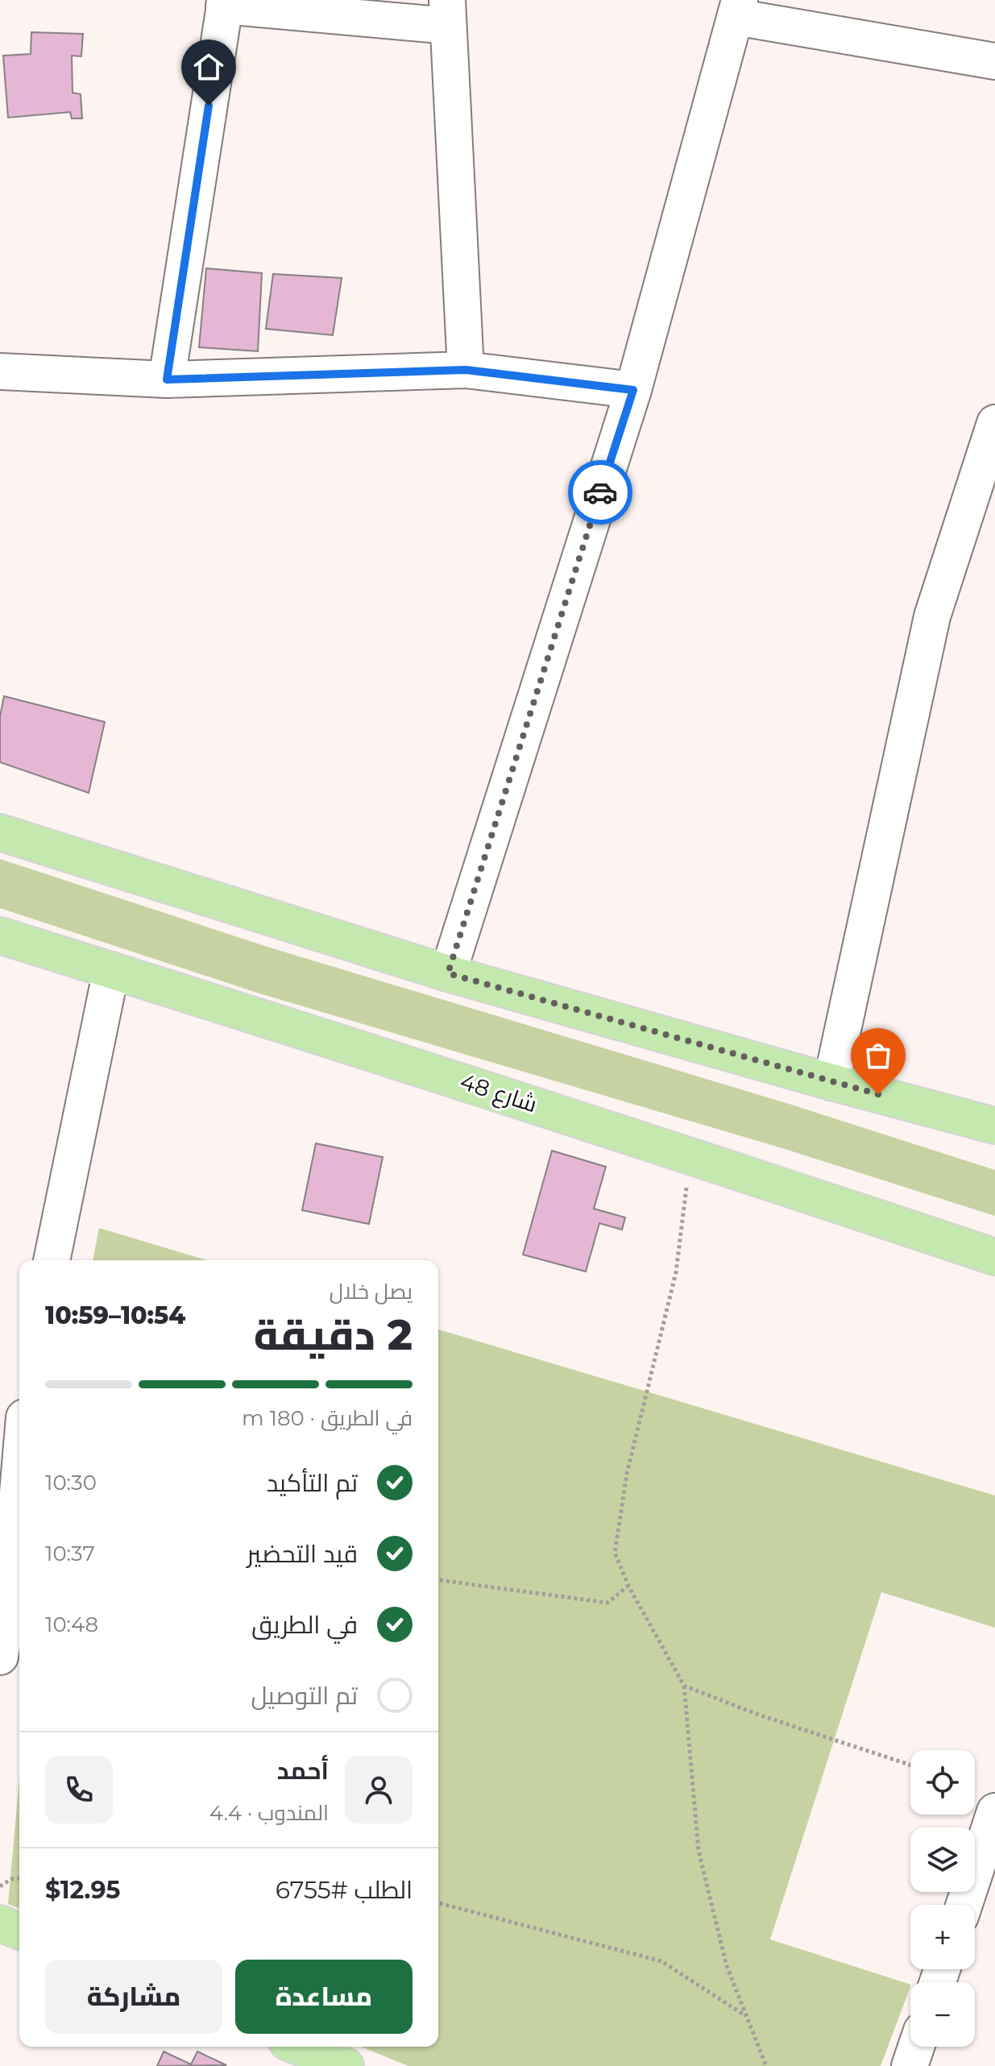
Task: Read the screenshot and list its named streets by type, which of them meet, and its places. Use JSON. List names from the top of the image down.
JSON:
{
  "streets": {
    "main road": ["48 شارع"]
  },
  "page": {
    "heading": ["2 دقيقة", "يصل خلال", "10:54–10:59"],
    "panel": [
      "أحمد",
      "المندوب · 4.4",
      "الطلب #6755",
      "$12.95"
    ],
    "bar": "في الطريق · 180 m",
    "list": [
      ["تم التأكيد", "10:30"],
      ["قيد التحضير", "10:37"],
      ["في الطريق", "10:48"],
      "تم التوصيل"
    ],
    "map_buttons": ["+", "−"],
    "buttons": ["مساعدة", "مشاركة"]
  }
}
